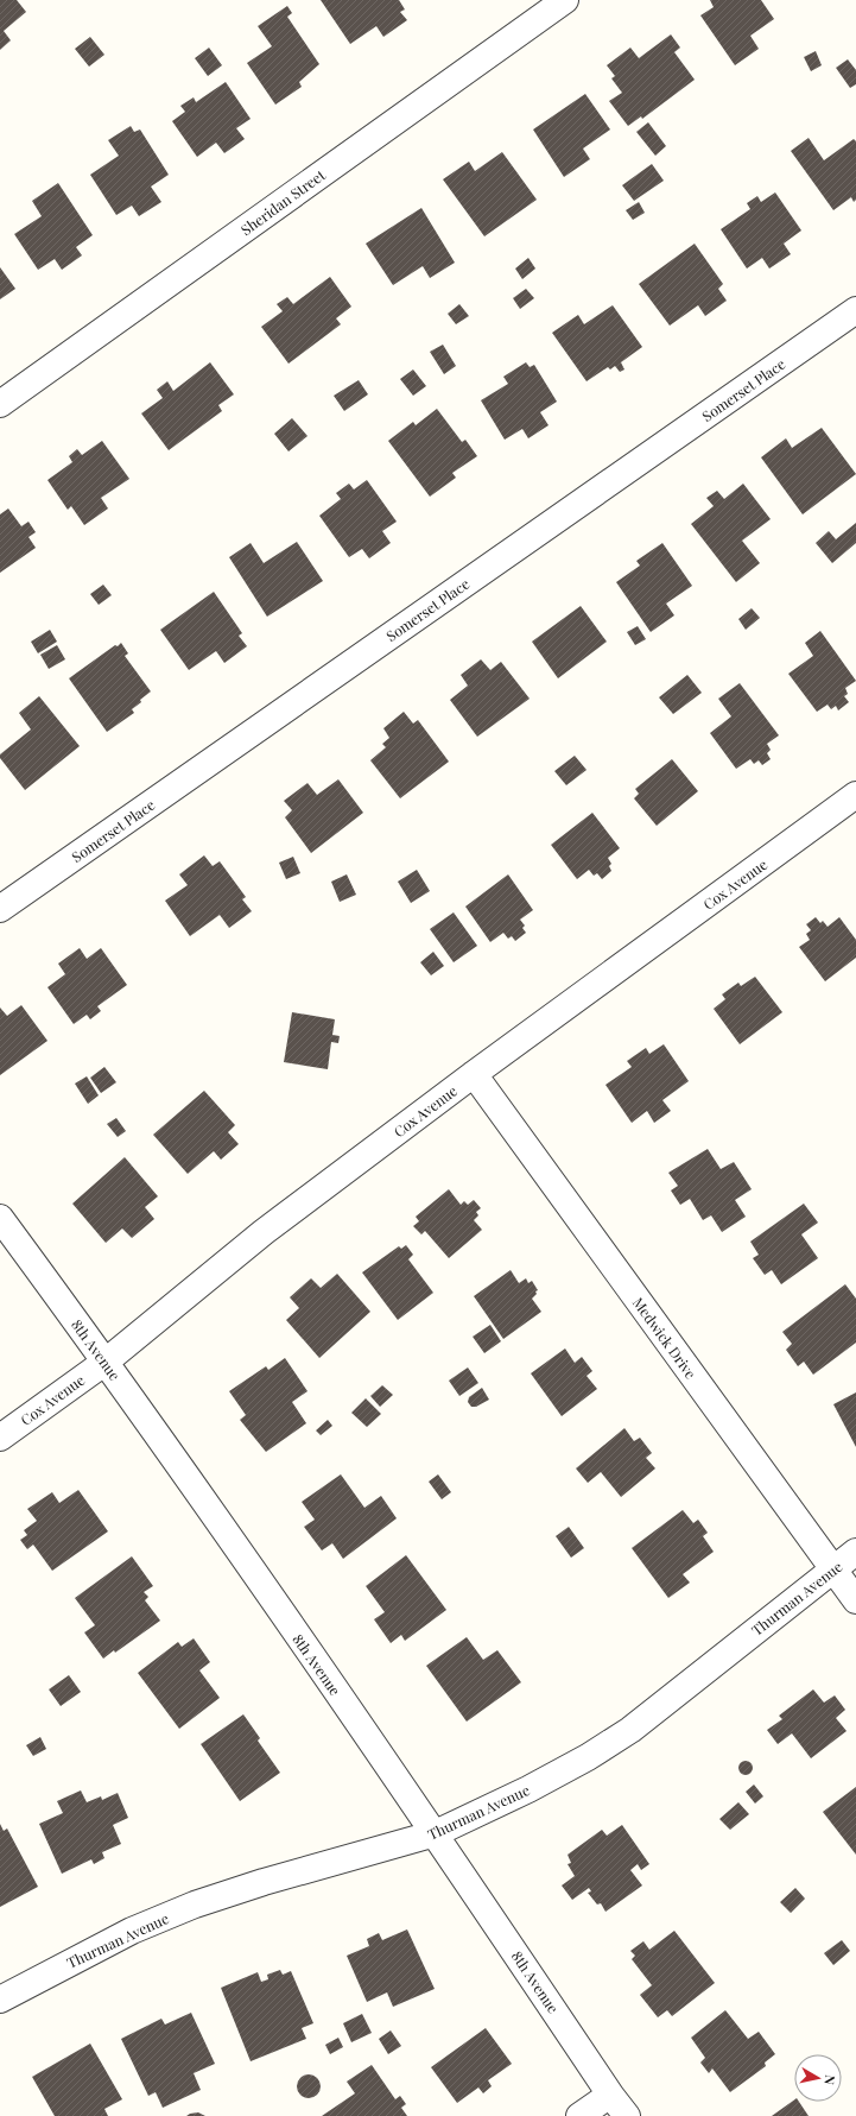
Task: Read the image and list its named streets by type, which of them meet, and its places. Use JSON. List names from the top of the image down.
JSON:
{
  "streets": {
    "street": [
      "Sheridan Street",
      "Somerset Place",
      "Cox Avenue",
      "Medwick Drive",
      "8th Avenue",
      "Thurman Avenue"
    ]
  },
  "crossings": [
    ["Cox Avenue", "Medwick Drive"],
    ["Cox Avenue", "8th Avenue"],
    ["Medwick Drive", "Thurman Avenue"],
    ["8th Avenue", "Thurman Avenue"]
  ],
  "north": "right"
}
